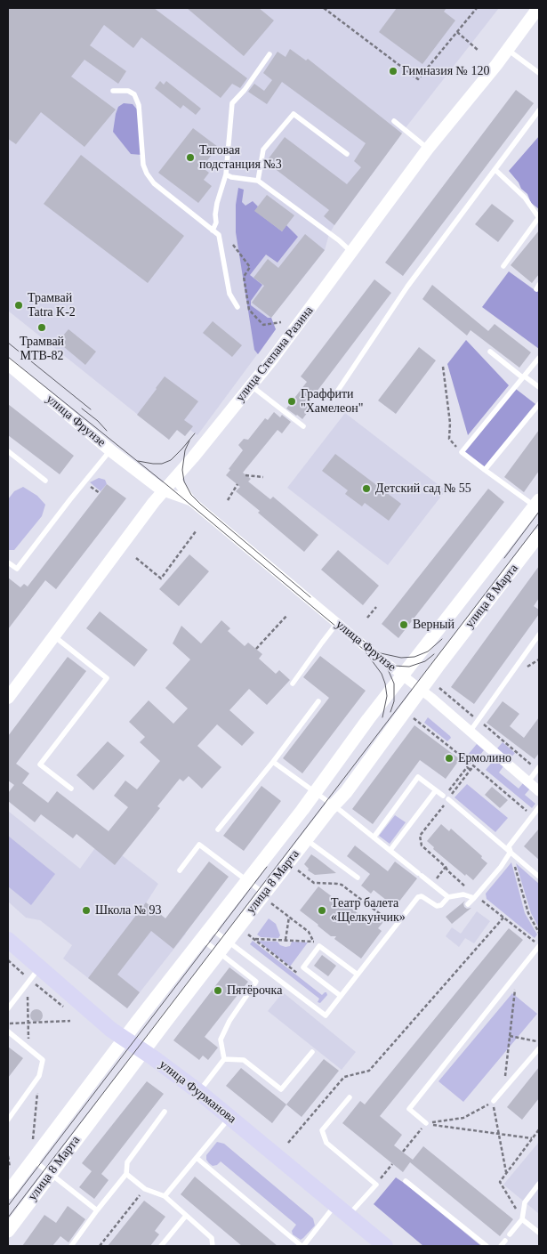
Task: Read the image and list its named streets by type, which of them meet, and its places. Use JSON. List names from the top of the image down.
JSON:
{
  "streets": {
    "main road": ["улица 8 Марта", "улица Фурманова"],
    "street": ["улица Степана Разина", "улица Фрунзе"]
  },
  "crossings": [
    ["улица Степана Разина", "улица Фрунзе"],
    ["улица Фрунзе", "улица 8 Марта"],
    ["улица 8 Марта", "улица Фурманова"]
  ],
  "places": [
    "Гимназия № 120",
    "Тяговая подстанция №3",
    "Трамвай Tatra K-2",
    "Трамвай МТВ-82",
    "Граффити \"Хамелеон\"",
    "Детский сад № 55",
    "Верный",
    "Ермолино",
    "Школа № 93",
    "Театр балета «Щелкунчик»",
    "Пятёрочка"
  ]
}
